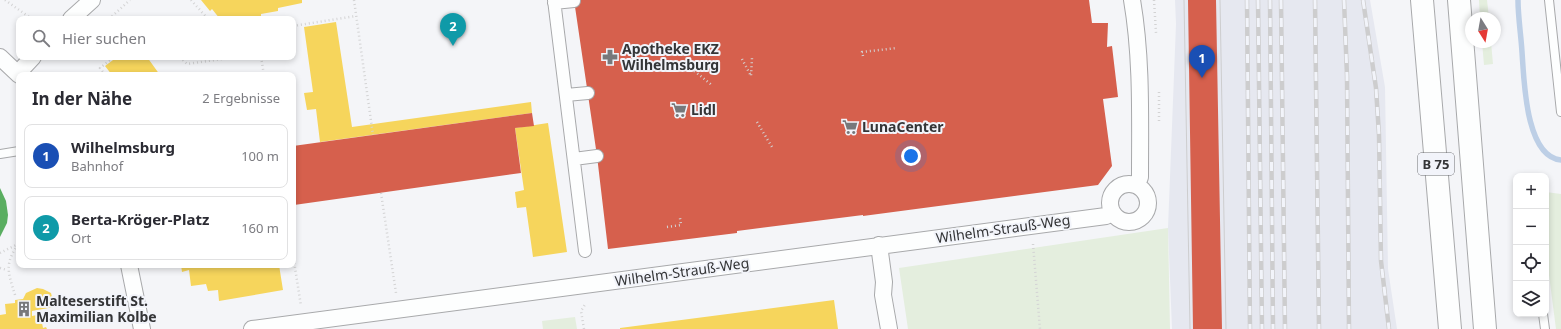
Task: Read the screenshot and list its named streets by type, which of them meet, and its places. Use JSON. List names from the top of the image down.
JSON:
{
  "streets": {
    "highway": ["B 75"],
    "street": ["Wilhelm-Strauß-Weg"]
  },
  "places": {
    "pharmacy": ["Apotheke EKZ Wilhelmsburg"],
    "supermarket": ["Lidl", "LunaCenter"],
    "building": ["Malteserstift St. Maximilian Kolbe"]
  },
  "north": "bottom",
  "page": {
    "pins": ["2", "1"],
    "search": "Hier suchen",
    "heading": ["In der Nähe", "2 Ergebnisse"],
    "list": [
      {
        "mark": "1",
        "name": "Wilhelmsburg",
        "note": "Bahnhof",
        "value": "100 m"
      },
      {
        "mark": "2",
        "name": "Berta-Kröger-Platz",
        "note": "Ort",
        "value": "160 m"
      }
    ],
    "map_buttons": ["+", "−"]
  }
}
